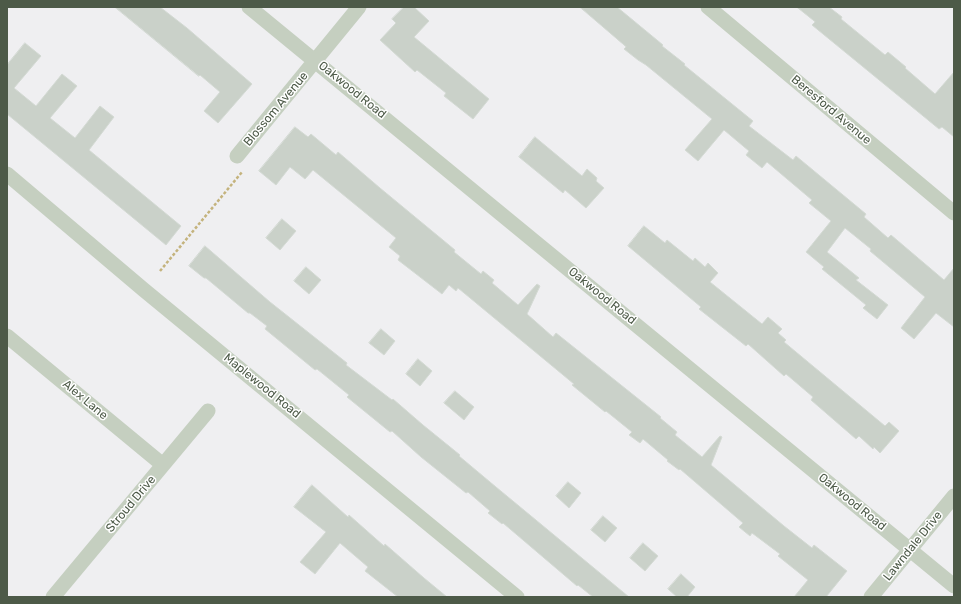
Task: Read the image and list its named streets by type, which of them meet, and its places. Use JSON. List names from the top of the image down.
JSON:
{
  "streets": {
    "street": [
      "Oakwood Road",
      "Blossom Avenue",
      "Beresford Avenue",
      "Maplewood Road",
      "Alex Lane",
      "Stroud Drive",
      "Lawndale Drive"
    ]
  },
  "crossings": [
    ["Oakwood Road", "Blossom Avenue"],
    ["Oakwood Road", "Lawndale Drive"],
    ["Alex Lane", "Stroud Drive"]
  ]
}
